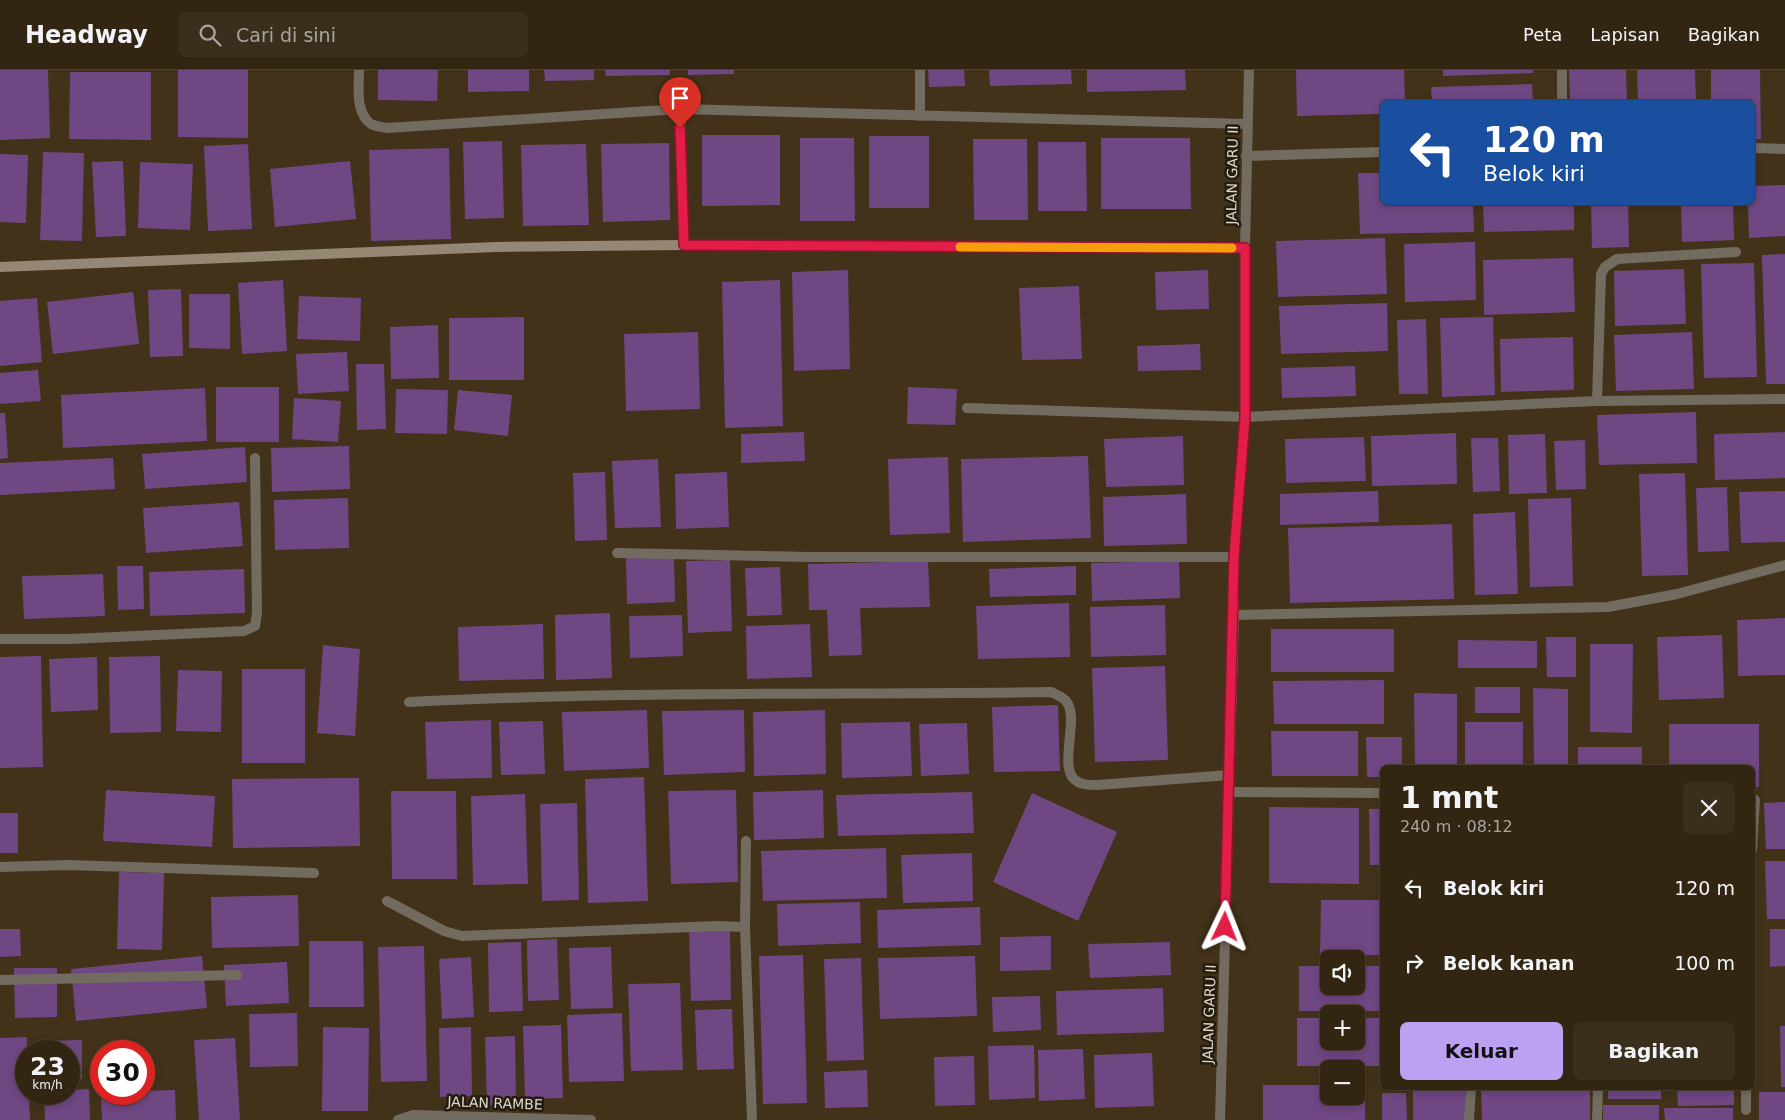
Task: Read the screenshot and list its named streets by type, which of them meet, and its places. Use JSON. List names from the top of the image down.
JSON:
{
  "streets": {
    "street": ["JALAN GARU II", "JALAN RAMBE"]
  },
  "page": {
    "header": "Headway",
    "search": "Cari di sini",
    "nav": ["Peta", "Lapisan", "Bagikan"],
    "turn": ["120 m", "Belok kiri"],
    "heading": ["1 mnt", "240 m · 08:12"],
    "list": [
      {
        "name": "Belok kiri",
        "value": "120 m"
      },
      {
        "name": "Belok kanan",
        "value": "100 m"
      }
    ],
    "map_buttons": ["+", "−"],
    "buttons": ["Keluar", "Bagikan"],
    "speed": "23 km/h",
    "limit": "30"
  }
}
